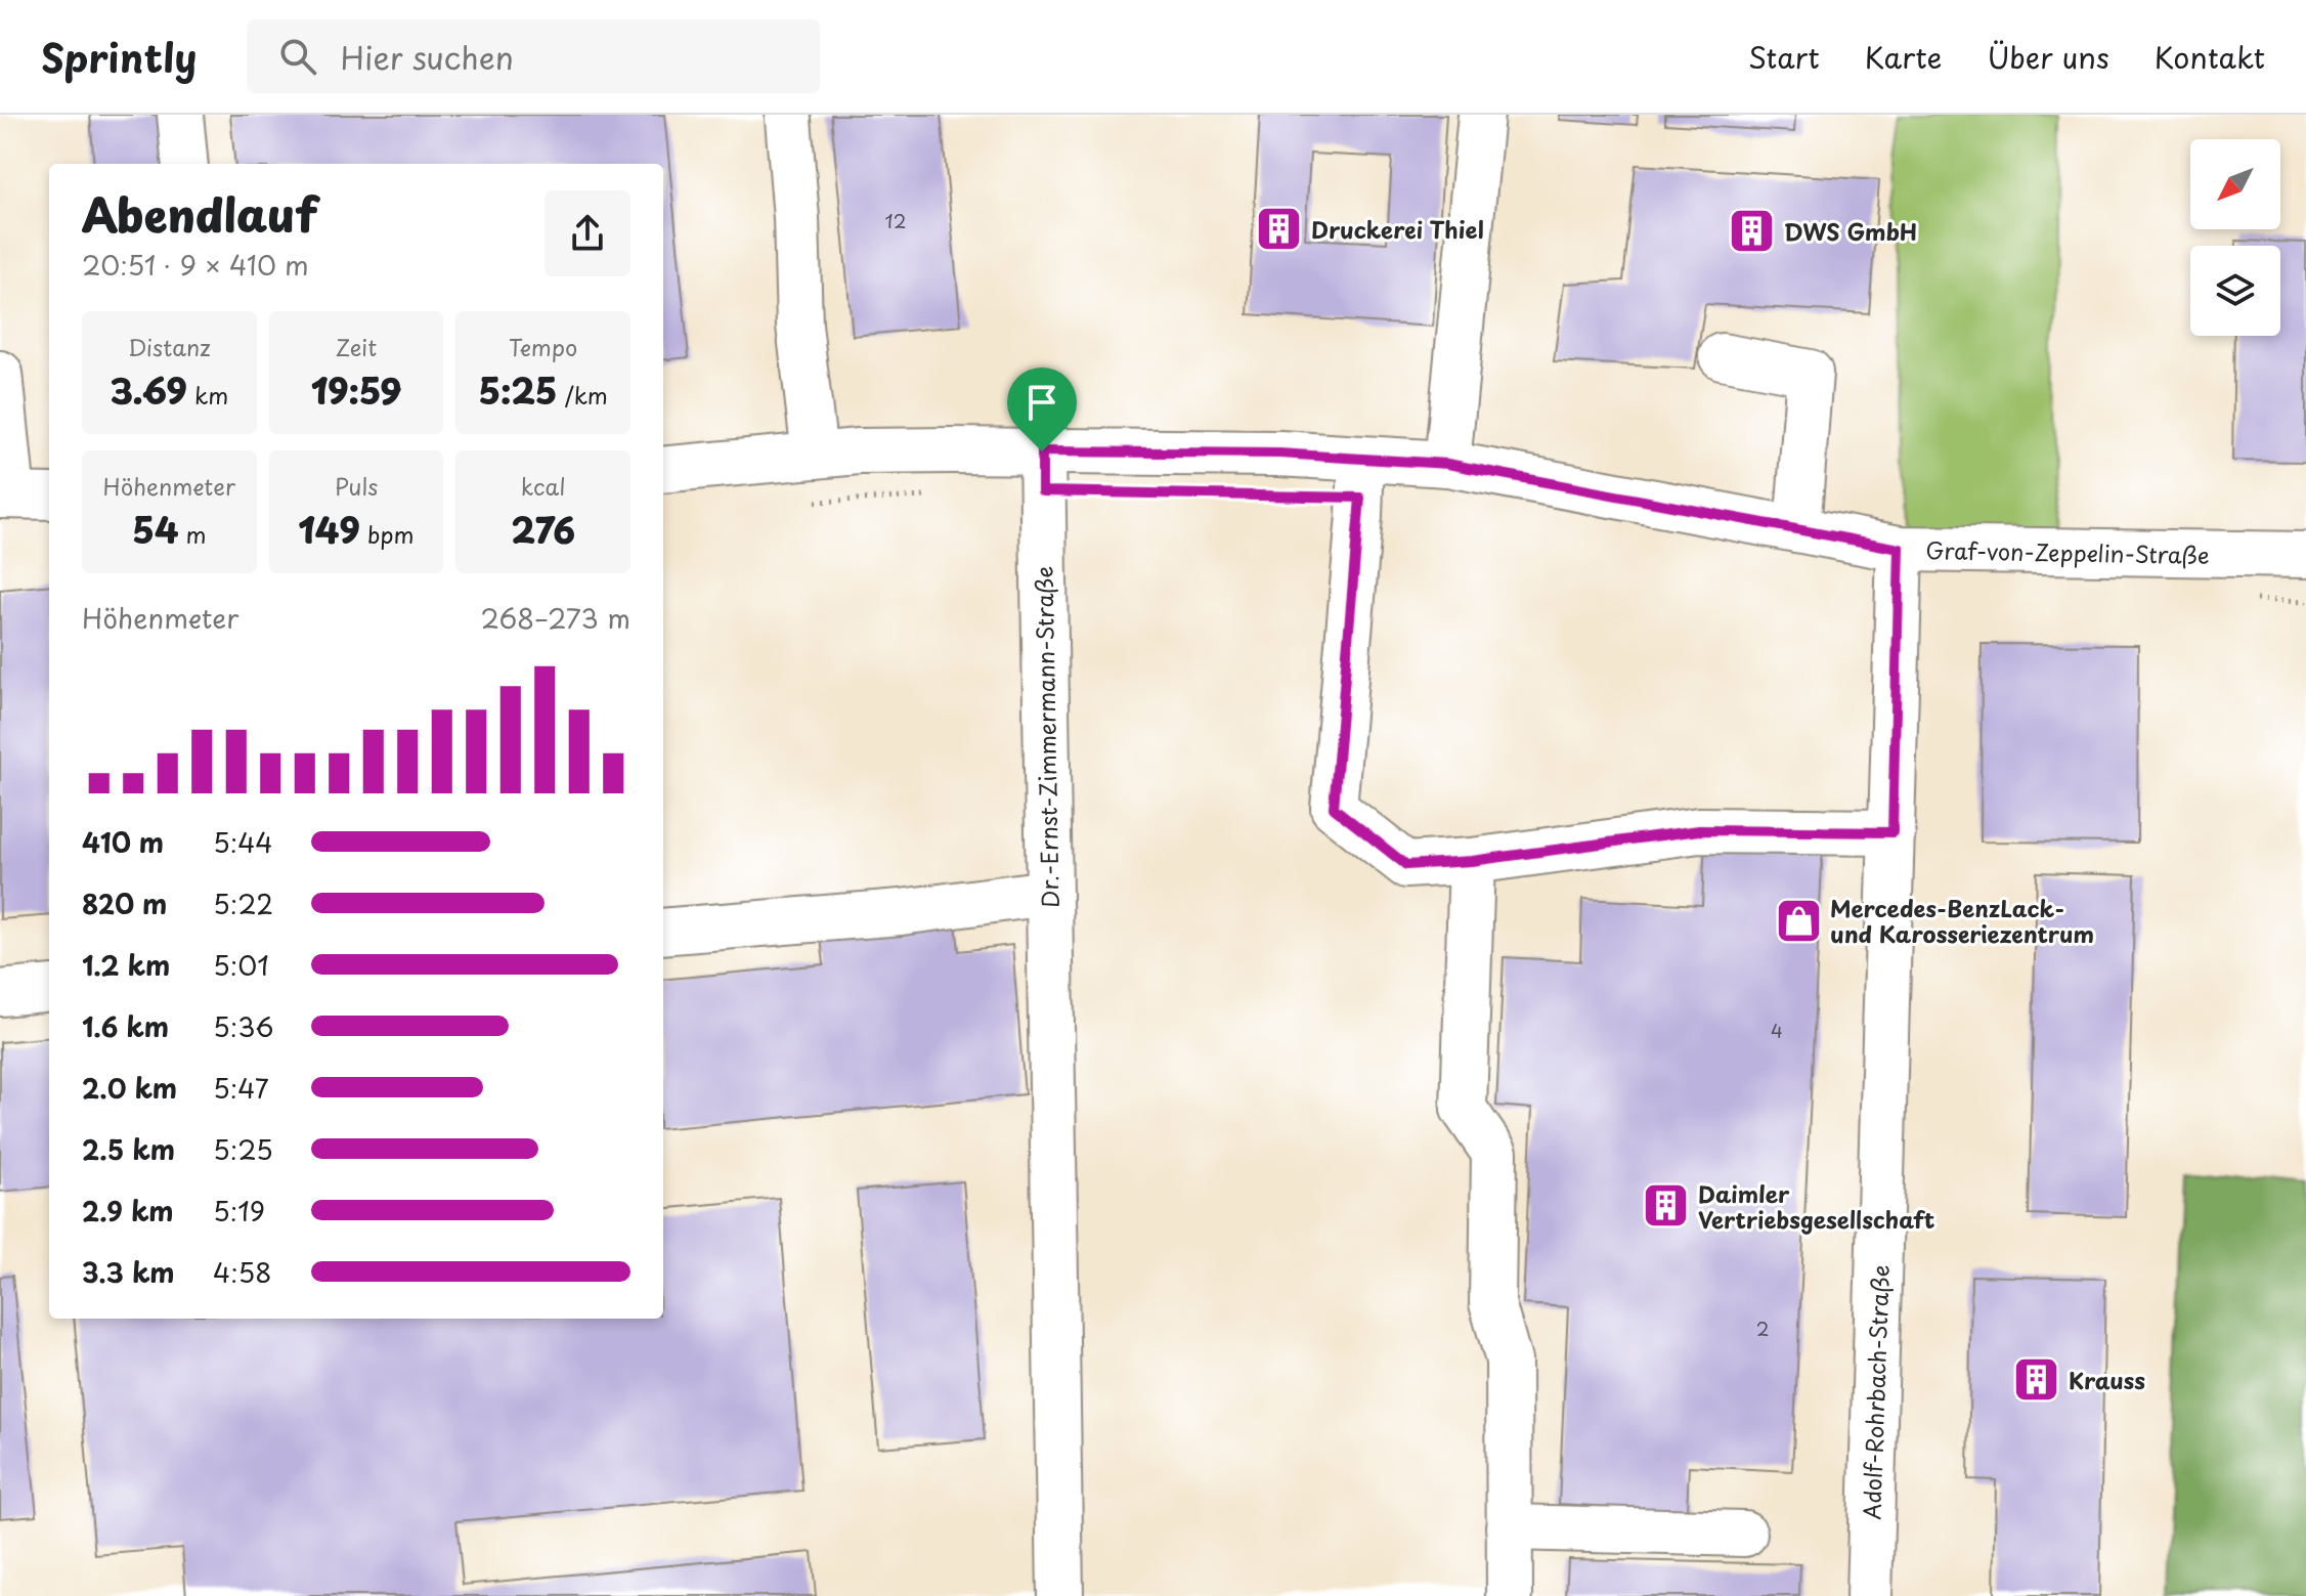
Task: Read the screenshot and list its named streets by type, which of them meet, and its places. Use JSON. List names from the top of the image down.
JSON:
{
  "streets": {
    "street": ["Graf-von-Zeppelin-Straße", "Dr.-Ernst-Zimmermann-Straße", "Adolf-Rohrbach-Straße"]
  },
  "crossings": [
    ["Graf-von-Zeppelin-Straße", "Dr.-Ernst-Zimmermann-Straße"],
    ["Graf-von-Zeppelin-Straße", "Adolf-Rohrbach-Straße"]
  ],
  "places": {
    "building": [
      "Druckerei Thiel",
      "DWS GmbH",
      "Daimler Vertriebsgesellschaft",
      "Krauss"
    ],
    "shop": ["Mercedes-BenzLack- und Karosseriezentrum"]
  },
  "house_numbers": ["12", "4", "2"],
  "north": "bottom left",
  "page": {
    "header": "Sprintly",
    "search": "Hier suchen",
    "nav": [
      "Start",
      "Karte",
      "Über uns",
      "Kontakt"
    ],
    "heading": ["Abendlauf", "20:51 · 9 × 410 m"],
    "stats": [
      ["Distanz", "3.69 km"],
      ["Zeit", "19:59"],
      ["Tempo", "5:25 /km"],
      ["Höhenmeter", "54 m"],
      ["Puls", "149 bpm"],
      ["kcal", "276"]
    ],
    "chart": ["Höhenmeter", "268–273 m"],
    "list": [
      {
        "name": "410 m",
        "note": "5:44"
      },
      {
        "name": "820 m",
        "note": "5:22"
      },
      {
        "name": "1.2 km",
        "note": "5:01"
      },
      {
        "name": "1.6 km",
        "note": "5:36"
      },
      {
        "name": "2.0 km",
        "note": "5:47"
      },
      {
        "name": "2.5 km",
        "note": "5:25"
      },
      {
        "name": "2.9 km",
        "note": "5:19"
      },
      {
        "name": "3.3 km",
        "note": "4:58"
      }
    ]
  }
}
